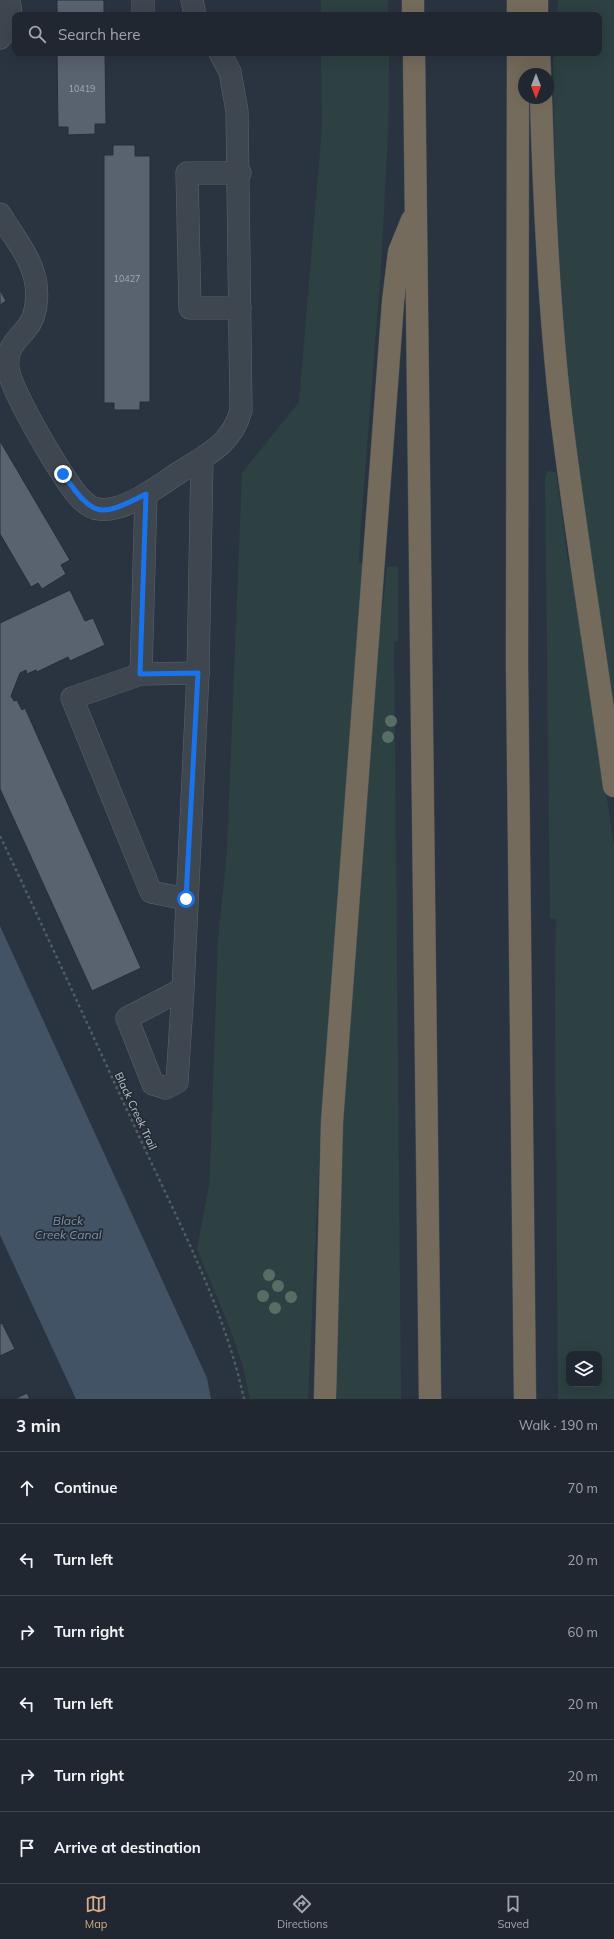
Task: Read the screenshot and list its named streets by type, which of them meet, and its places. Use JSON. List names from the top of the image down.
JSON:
{
  "streets": {
    "path": ["Black Creek Trail"]
  },
  "water": ["Black Creek Canal"],
  "house_numbers": ["10419", "10427"],
  "north": "bottom",
  "page": {
    "search": "Search here",
    "heading": ["3 min", "Walk · 190 m"],
    "list": [
      ["Continue", "70 m"],
      ["Turn left", "20 m"],
      ["Turn right", "60 m"],
      ["Turn left", "20 m"],
      ["Turn right", "20 m"],
      "Arrive at destination"
    ],
    "nav": ["Map", "Directions", "Saved"]
  }
}
